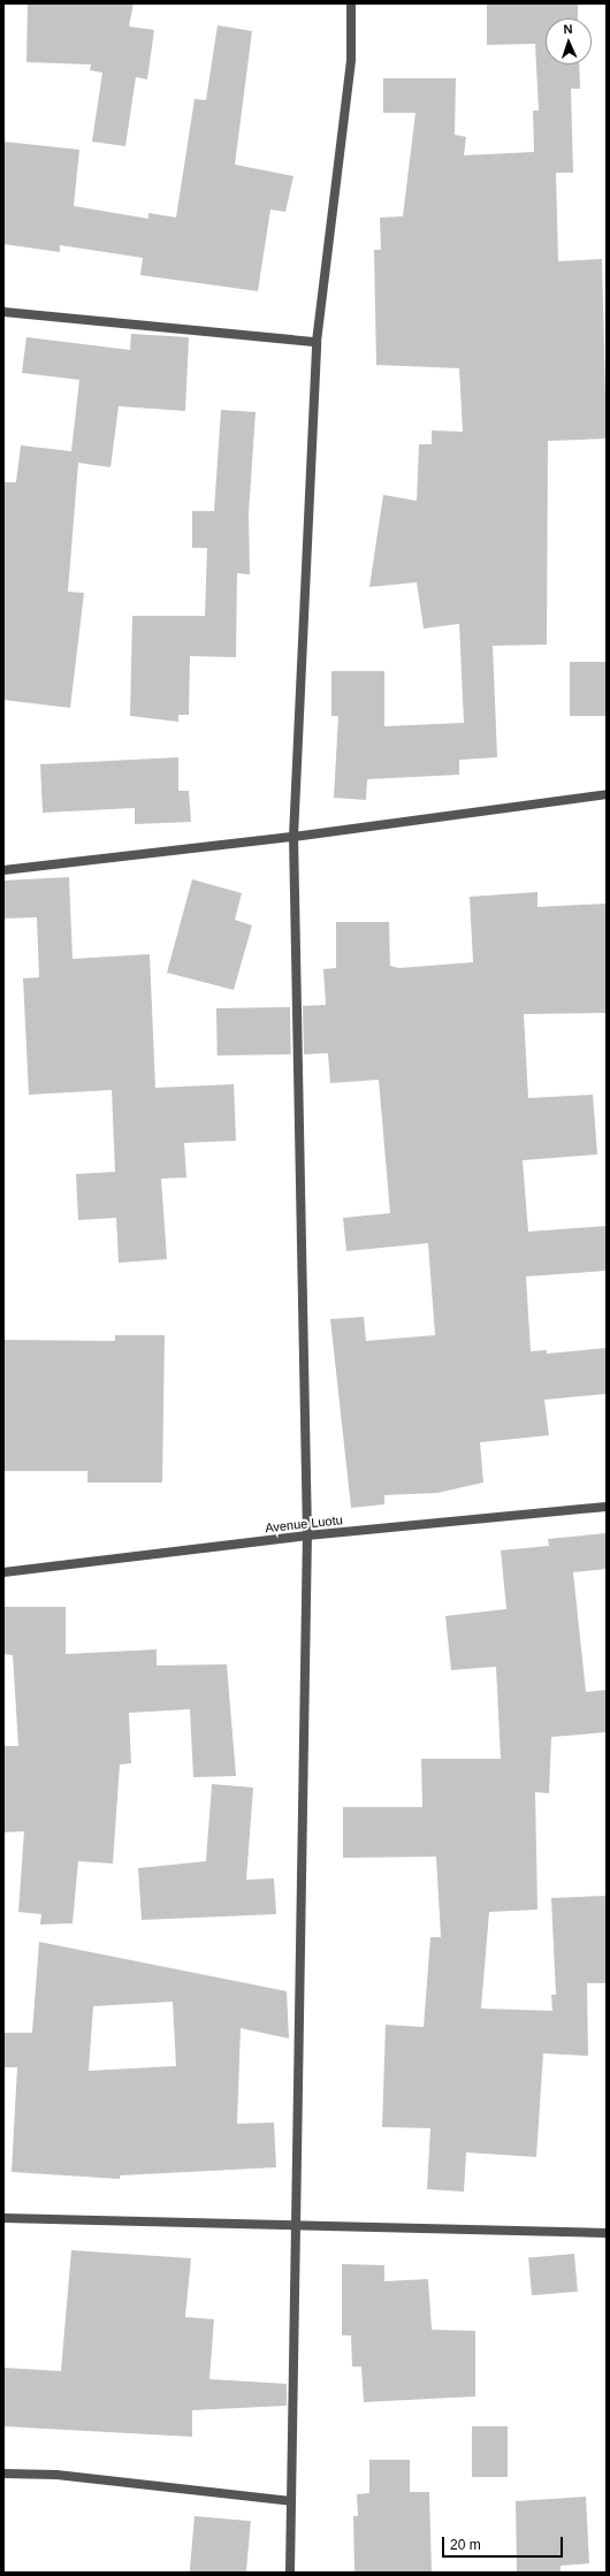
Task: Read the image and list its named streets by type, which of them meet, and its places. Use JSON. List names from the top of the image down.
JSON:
{
  "streets": {
    "street": ["Avenue Luotu"]
  },
  "scale_bar": "20 m",
  "north": "top"
}
